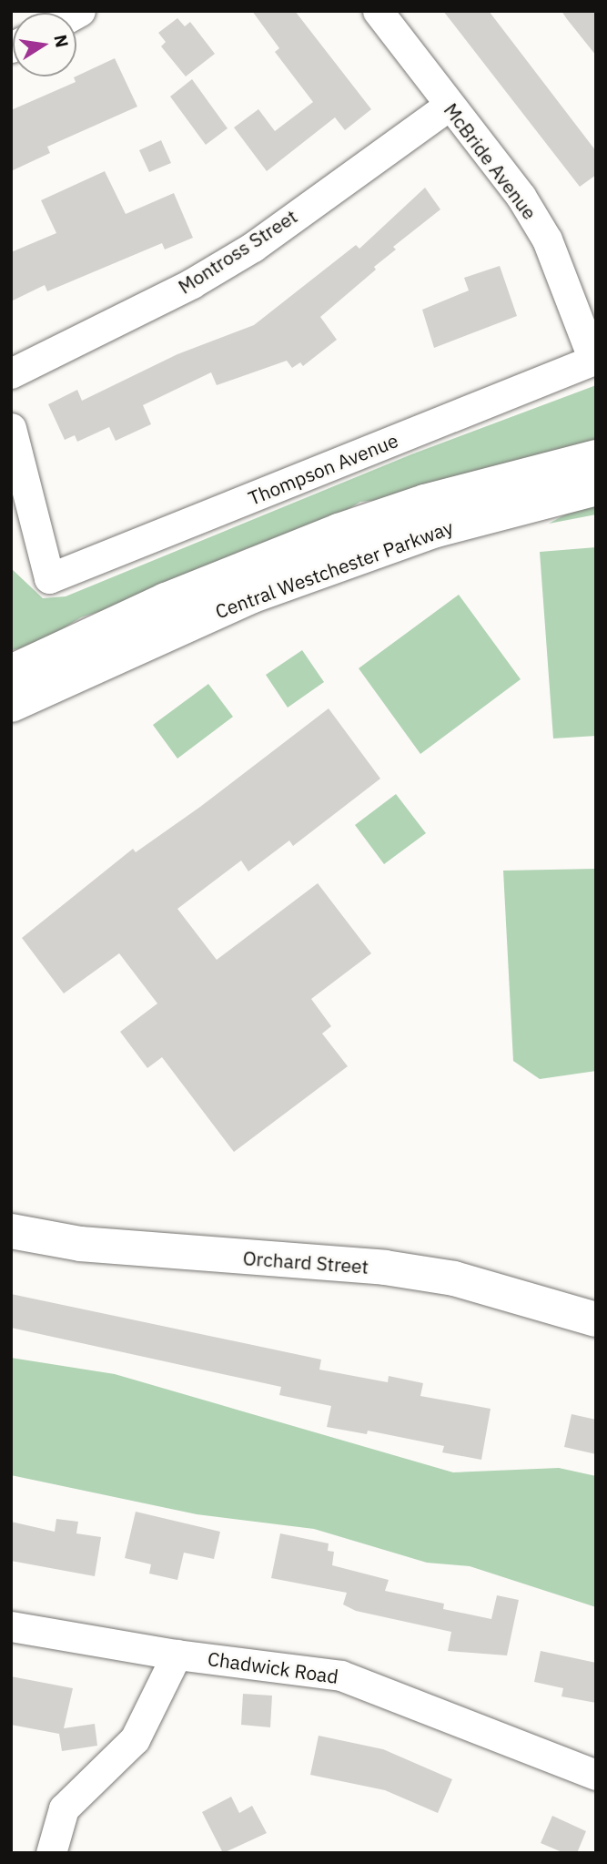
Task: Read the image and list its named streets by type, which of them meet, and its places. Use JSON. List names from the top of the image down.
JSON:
{
  "streets": {
    "main road": ["Central Westchester Parkway", "Orchard Street"],
    "street": [
      "McBride Avenue",
      "Montross Street",
      "Thompson Avenue",
      "Chadwick Road"
    ]
  },
  "crossings": [
    ["McBride Avenue", "Montross Street"],
    ["McBride Avenue", "Thompson Avenue"]
  ],
  "north": "right"
}
